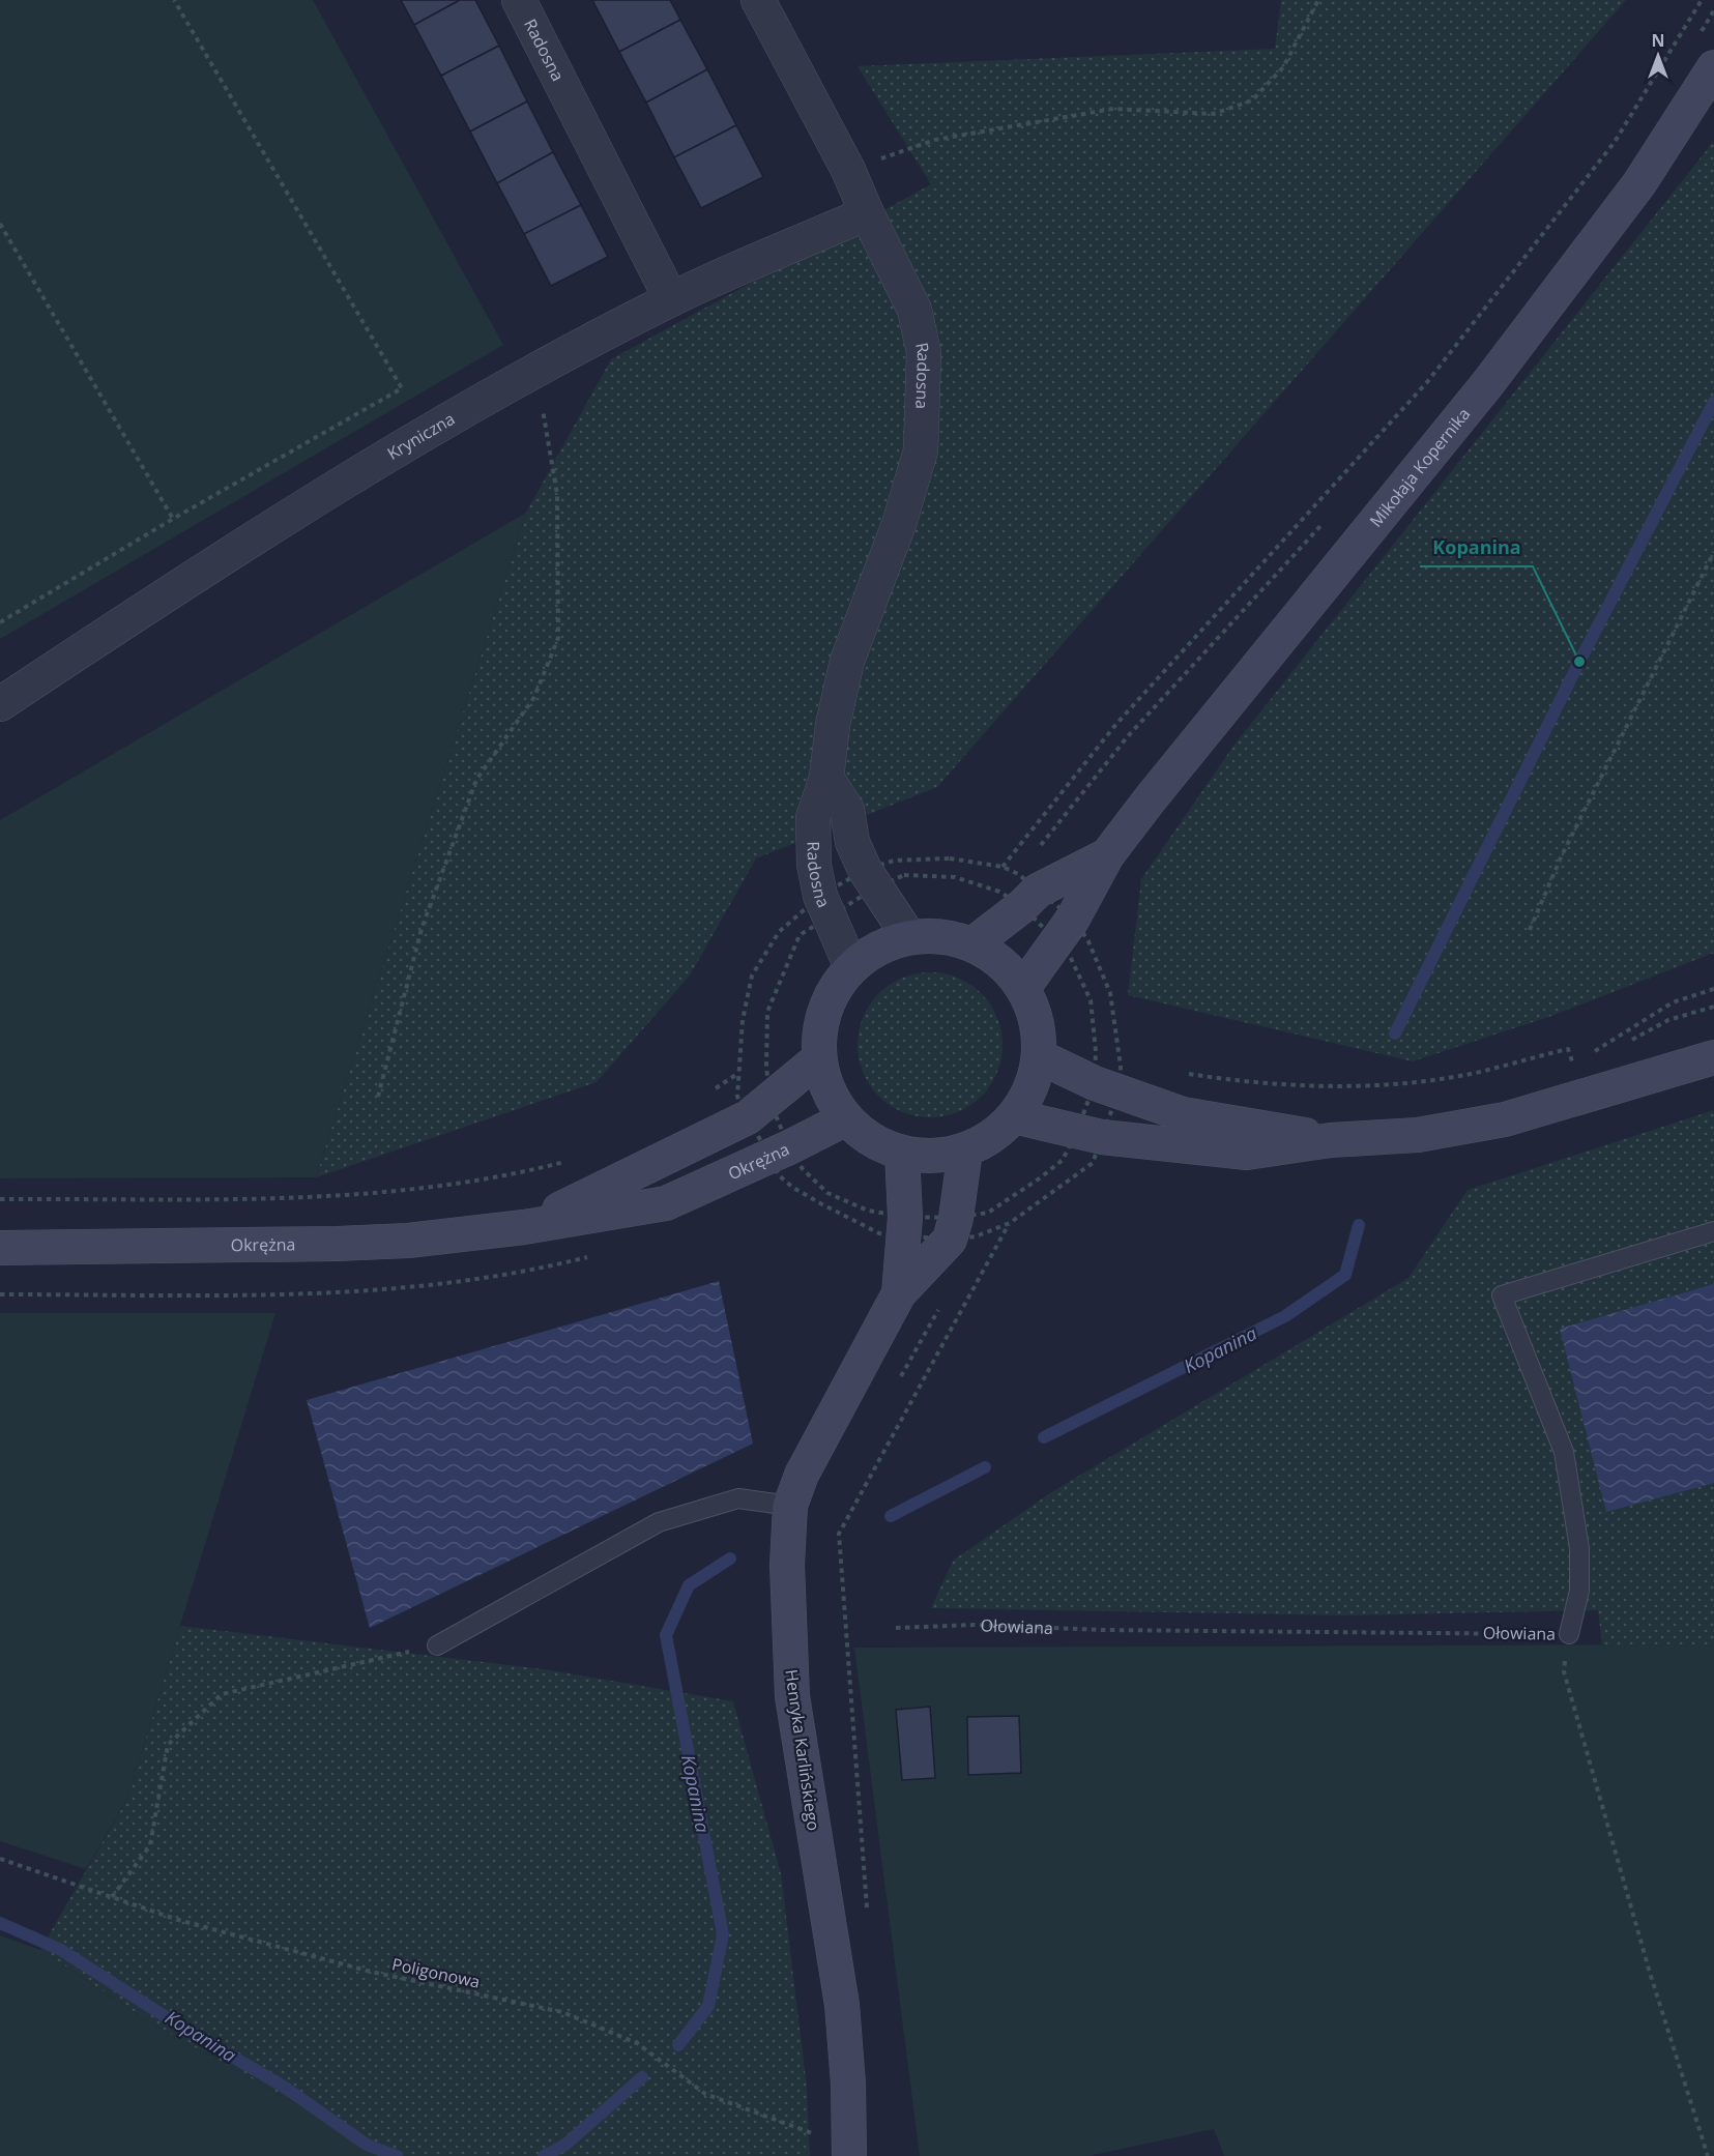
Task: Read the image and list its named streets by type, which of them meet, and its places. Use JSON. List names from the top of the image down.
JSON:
{
  "streets": {
    "street": [
      "Radosna",
      "Kryniczna",
      "Mikołaja Kopernika",
      "Okrężna",
      "Henryka Karlińskiego"
    ],
    "lane": ["Ołowiana"],
    "path": ["Poligonowa"]
  },
  "crossings": [
    ["Radosna", "Kryniczna"],
    ["Radosna", "Mikołaja Kopernika"],
    ["Radosna", "Okrężna"],
    ["Radosna", "Henryka Karlińskiego"],
    ["Mikołaja Kopernika", "Okrężna"],
    ["Mikołaja Kopernika", "Henryka Karlińskiego"],
    ["Okrężna", "Henryka Karlińskiego"],
    ["Henryka Karlińskiego", "Poligonowa"]
  ],
  "water": ["Kopanina"],
  "places": ["Kopanina"],
  "north": "top"
}
